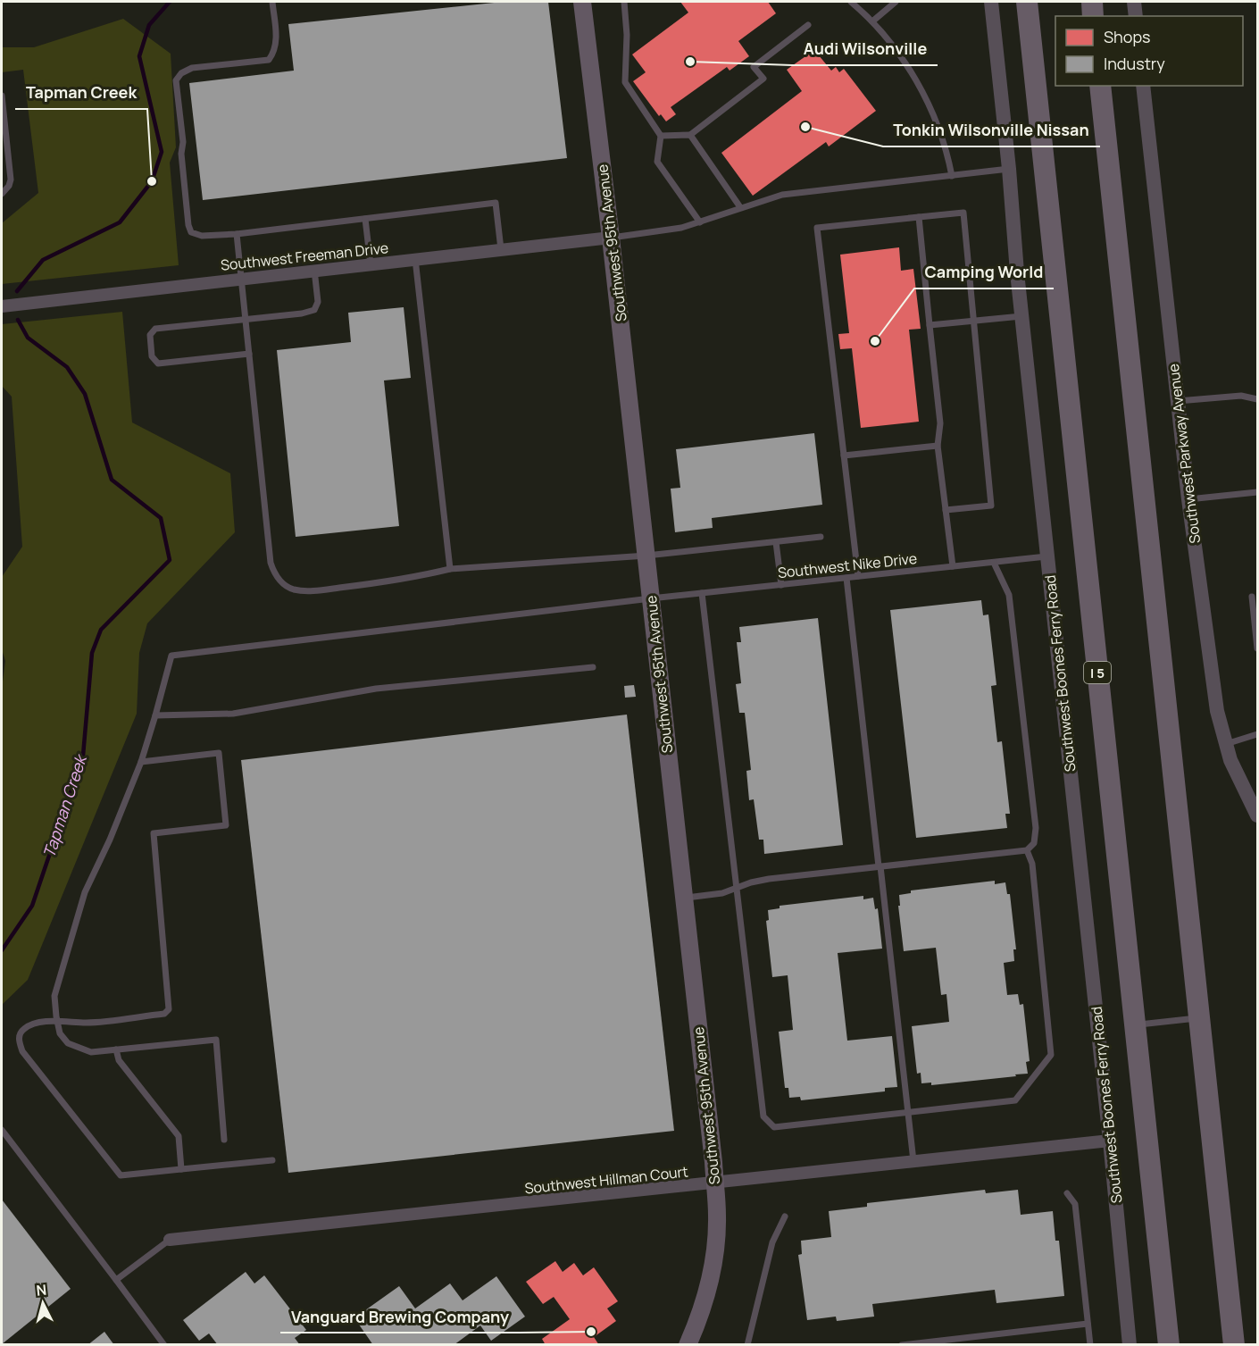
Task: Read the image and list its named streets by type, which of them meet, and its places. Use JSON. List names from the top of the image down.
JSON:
{
  "streets": {
    "highway": ["I 5"],
    "main road": ["Southwest 95th Avenue"],
    "street": [
      "Southwest Freeman Drive",
      "Southwest Parkway Avenue",
      "Southwest Boones Ferry Road",
      "Southwest Hillman Court"
    ],
    "lane": ["Southwest Nike Drive"]
  },
  "crossings": [
    ["Southwest 95th Avenue", "Southwest Freeman Drive"],
    ["Southwest 95th Avenue", "Southwest Nike Drive"],
    ["Southwest 95th Avenue", "Southwest Hillman Court"],
    ["Southwest Nike Drive", "Southwest Boones Ferry Road"],
    ["Southwest Boones Ferry Road", "Southwest Hillman Court"]
  ],
  "water": ["Tapman Creek"],
  "places": [
    "Audi Wilsonville",
    "Tonkin Wilsonville Nissan",
    "Tapman Creek",
    "Camping World",
    "Vanguard Brewing Company"
  ],
  "legend": ["Shops", "Industry"],
  "north": "top"
}
